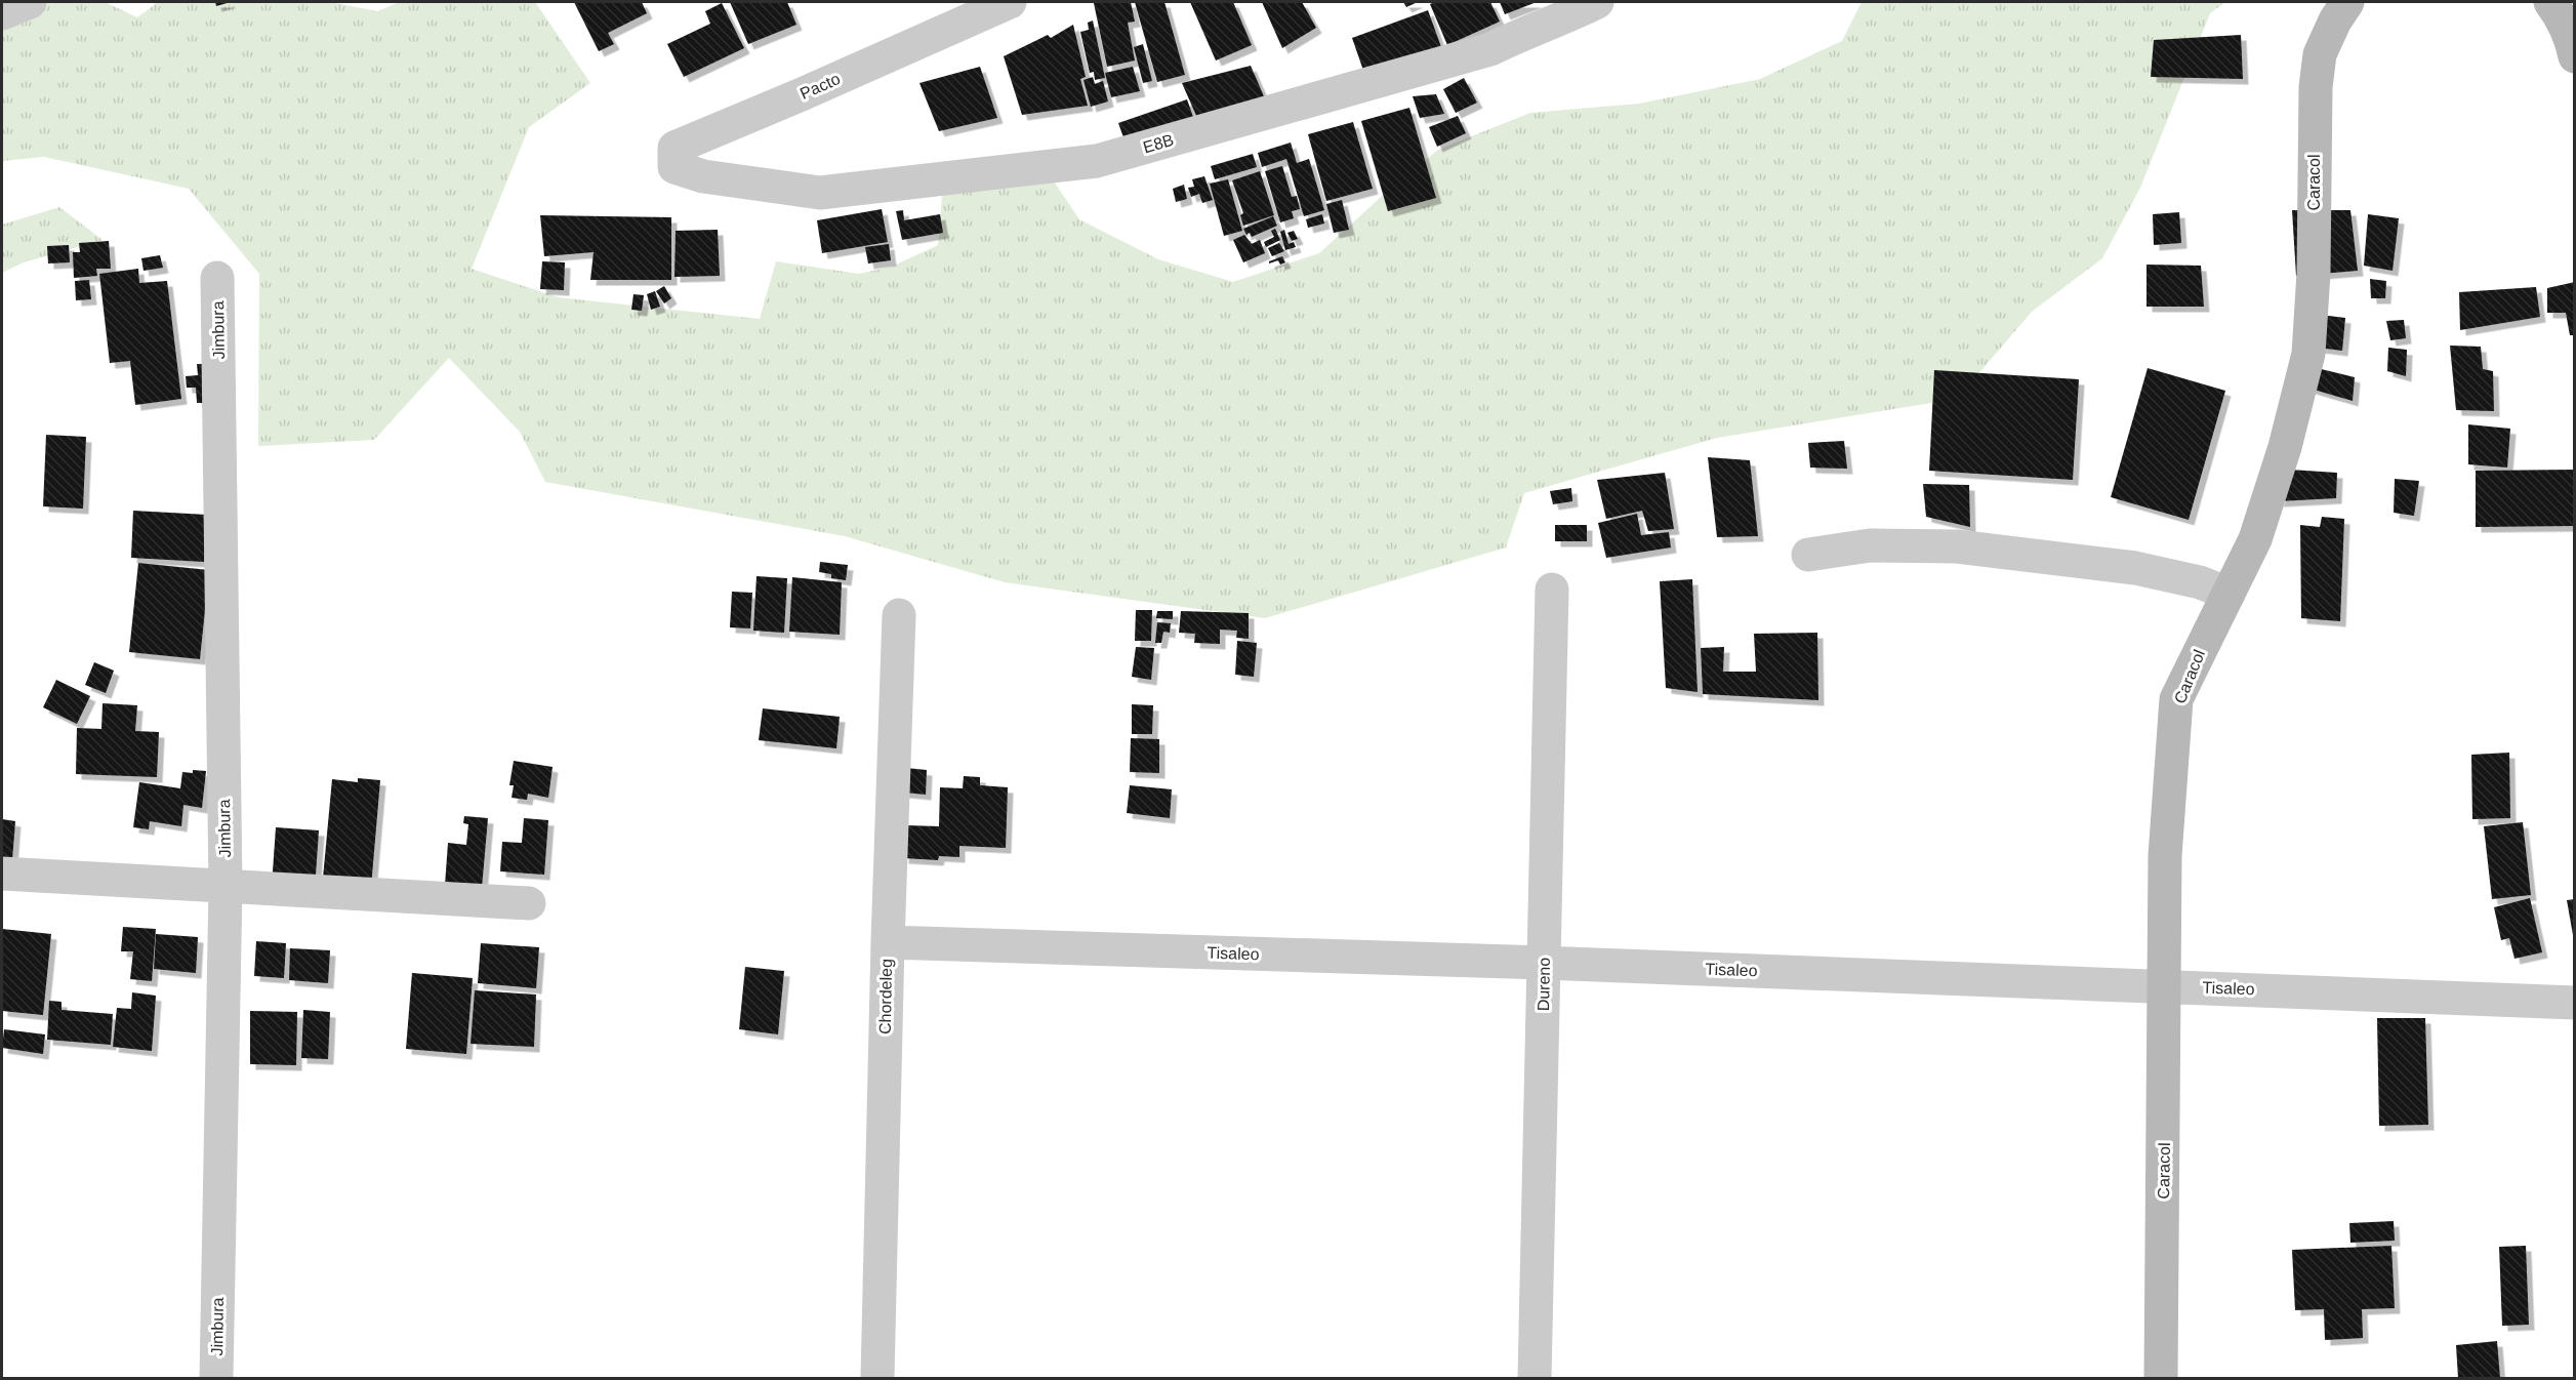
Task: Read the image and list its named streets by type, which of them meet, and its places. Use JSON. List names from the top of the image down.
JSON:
{
  "streets": {
    "street": [
      "Pacto",
      "E8B",
      "Caracol",
      "Jimbura",
      "Tisaleo",
      "Dureno",
      "Chordeleg"
    ]
  },
  "crossings": [
    ["Pacto", "E8B"],
    ["Caracol", "Tisaleo"],
    ["Tisaleo", "Dureno"],
    ["Tisaleo", "Chordeleg"]
  ]
}
